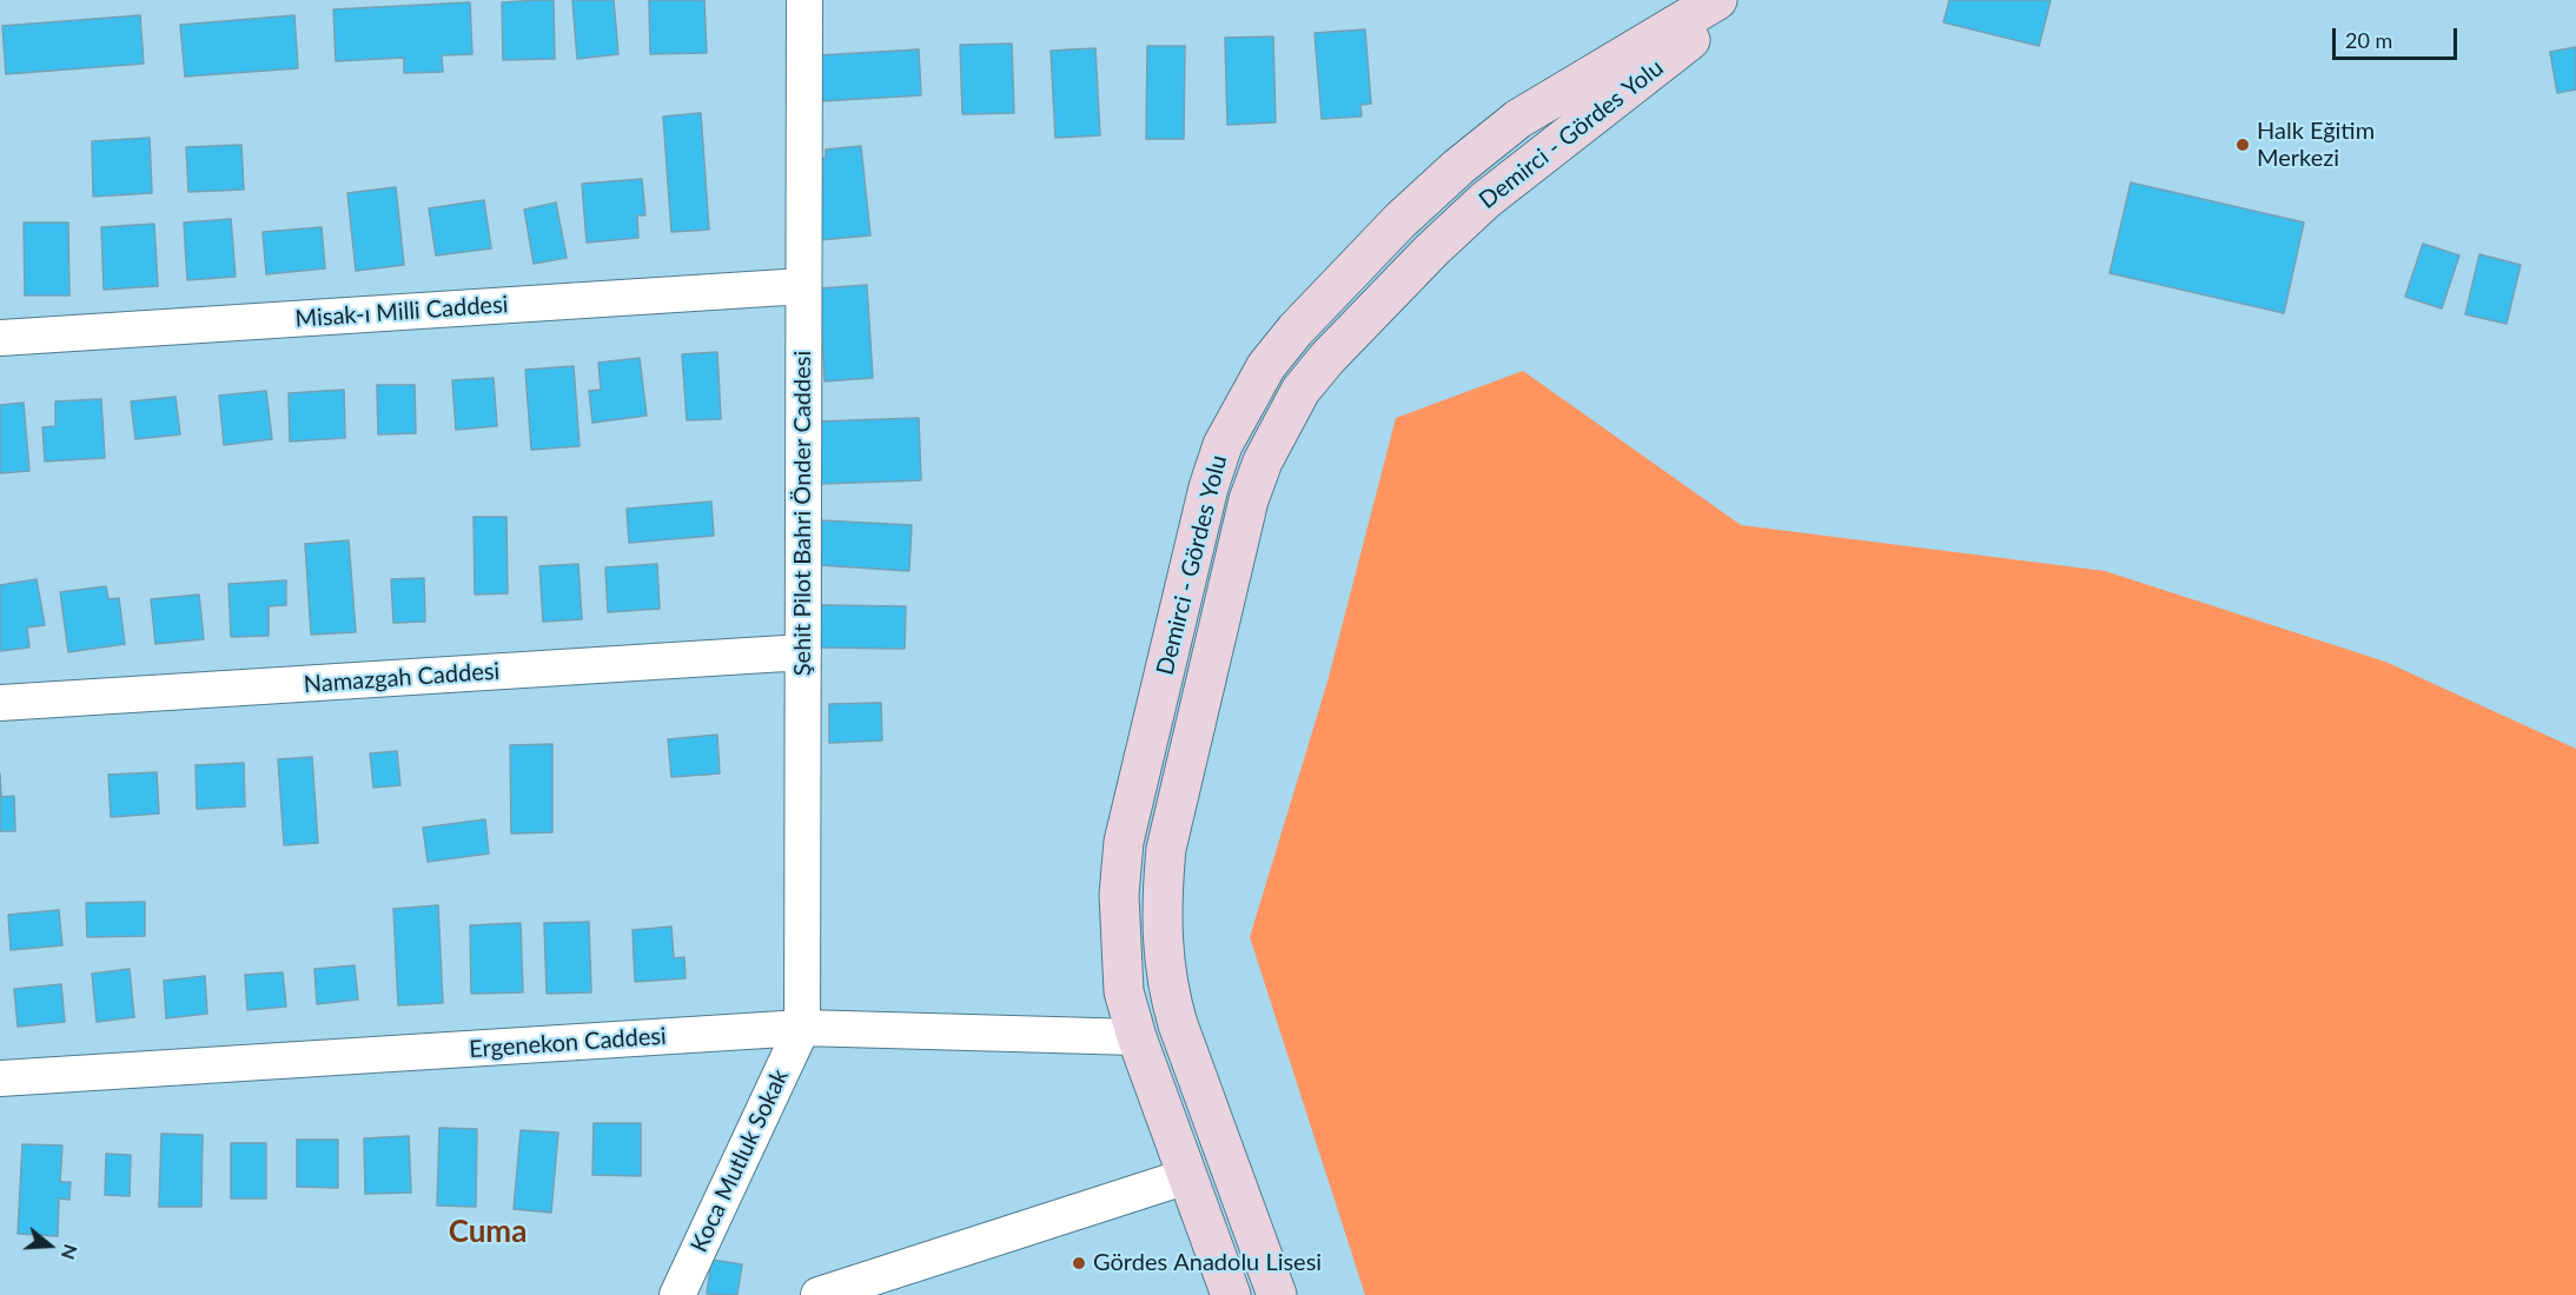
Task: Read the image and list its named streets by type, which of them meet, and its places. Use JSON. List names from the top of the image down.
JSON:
{
  "streets": {
    "main road": ["Demirci - Gördes Yolu"],
    "street": [
      "Misak-ı Milli Caddesi",
      "Şehit Pilot Bahri Önder Caddesi",
      "Namazgah Caddesi",
      "Ergenekon Caddesi",
      "Koca Mutluk Sokak"
    ]
  },
  "crossings": [
    ["Demirci - Gördes Yolu", "Ergenekon Caddesi"],
    ["Misak-ı Milli Caddesi", "Şehit Pilot Bahri Önder Caddesi"],
    ["Şehit Pilot Bahri Önder Caddesi", "Namazgah Caddesi"],
    ["Şehit Pilot Bahri Önder Caddesi", "Ergenekon Caddesi"],
    ["Şehit Pilot Bahri Önder Caddesi", "Koca Mutluk Sokak"],
    ["Ergenekon Caddesi", "Koca Mutluk Sokak"]
  ],
  "districts": ["Cuma"],
  "places": ["Halk Eğitim Merkezi", "Gördes Anadolu Lisesi"],
  "scale_bar": "20 m",
  "north": "right"
}
